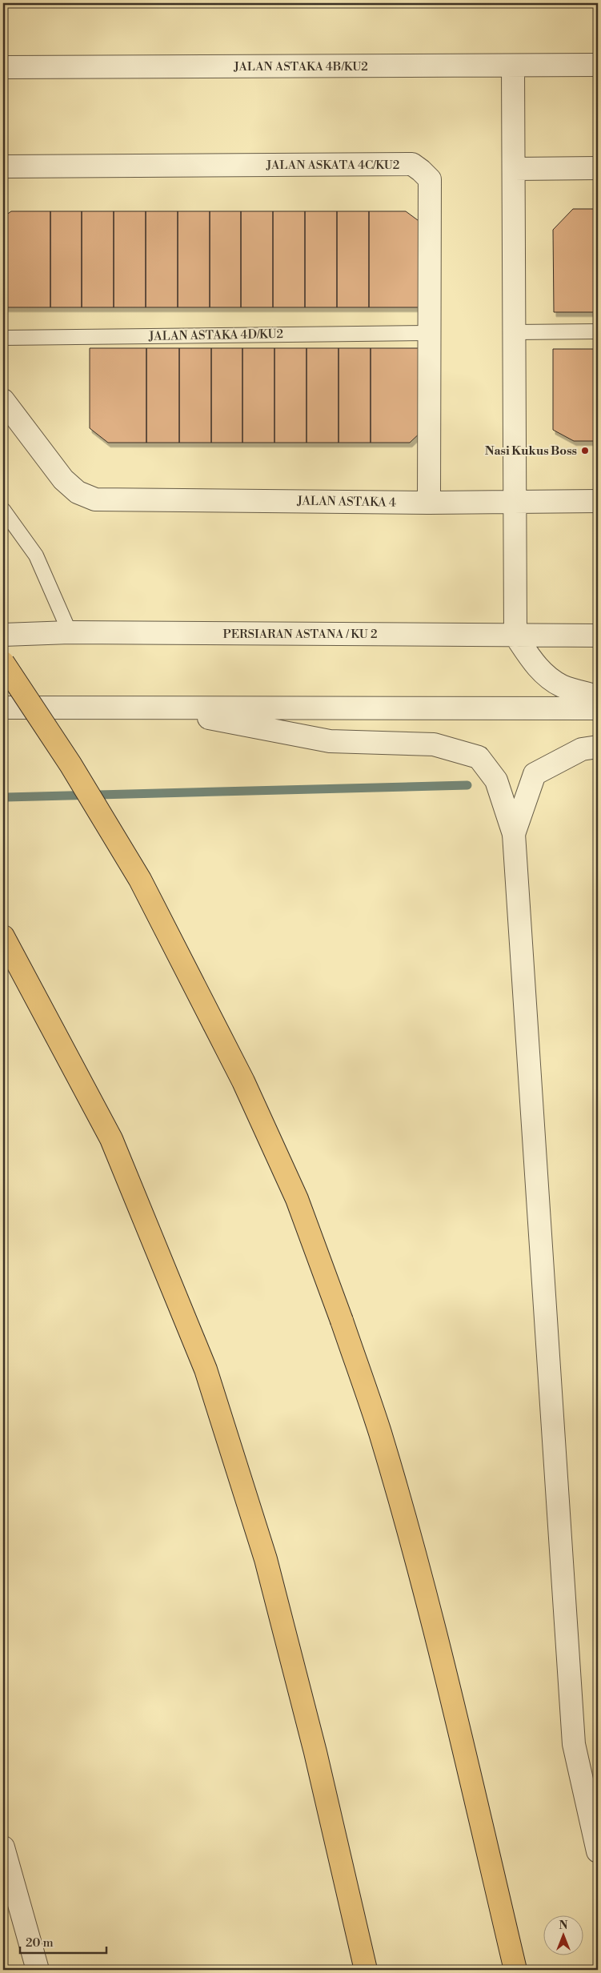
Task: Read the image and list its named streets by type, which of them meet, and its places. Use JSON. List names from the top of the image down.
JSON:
{
  "streets": {
    "street": [
      "JALAN ASTAKA 4B/KU2",
      "JALAN ASKATA 4C/KU2",
      "JALAN ASTAKA 4",
      "PERSIARAN ASTANA / KU 2"
    ],
    "lane": ["JALAN ASTAKA 4D/KU2"]
  },
  "crossings": [
    ["JALAN ASKATA 4C/KU2", "JALAN ASTAKA 4D/KU2"],
    ["JALAN ASKATA 4C/KU2", "JALAN ASTAKA 4"]
  ],
  "places": ["Nasi Kukus Boss"],
  "scale_bar": "20 m",
  "north": "top"
}
